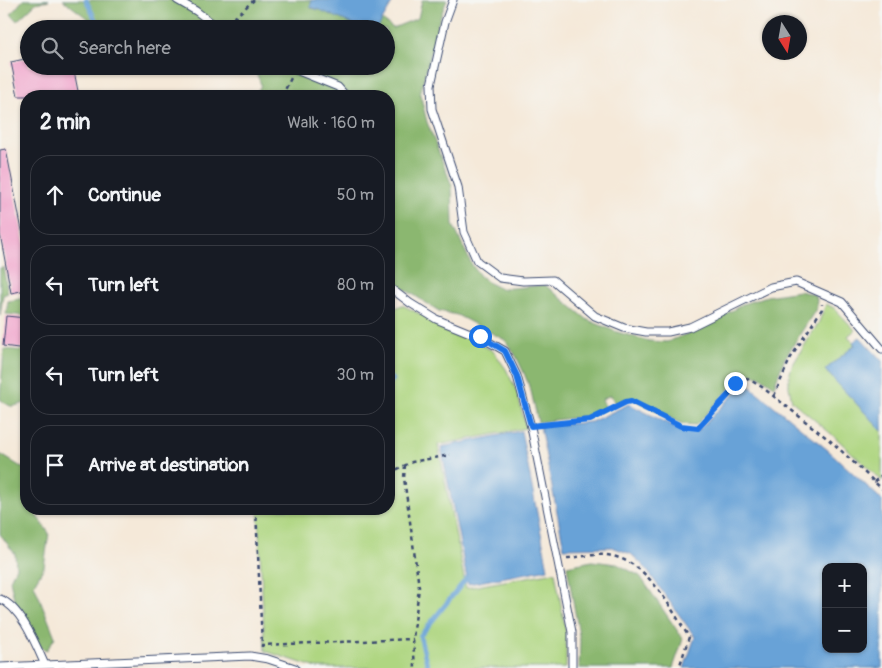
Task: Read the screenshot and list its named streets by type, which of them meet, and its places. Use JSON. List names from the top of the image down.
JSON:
{
  "north": "bottom",
  "page": {
    "search": "Search here",
    "heading": ["2 min", "Walk · 160 m"],
    "list": [
      ["Continue", "50 m"],
      ["Turn left", "80 m"],
      ["Turn left", "30 m"],
      "Arrive at destination"
    ],
    "map_buttons": ["+", "−"]
  }
}
